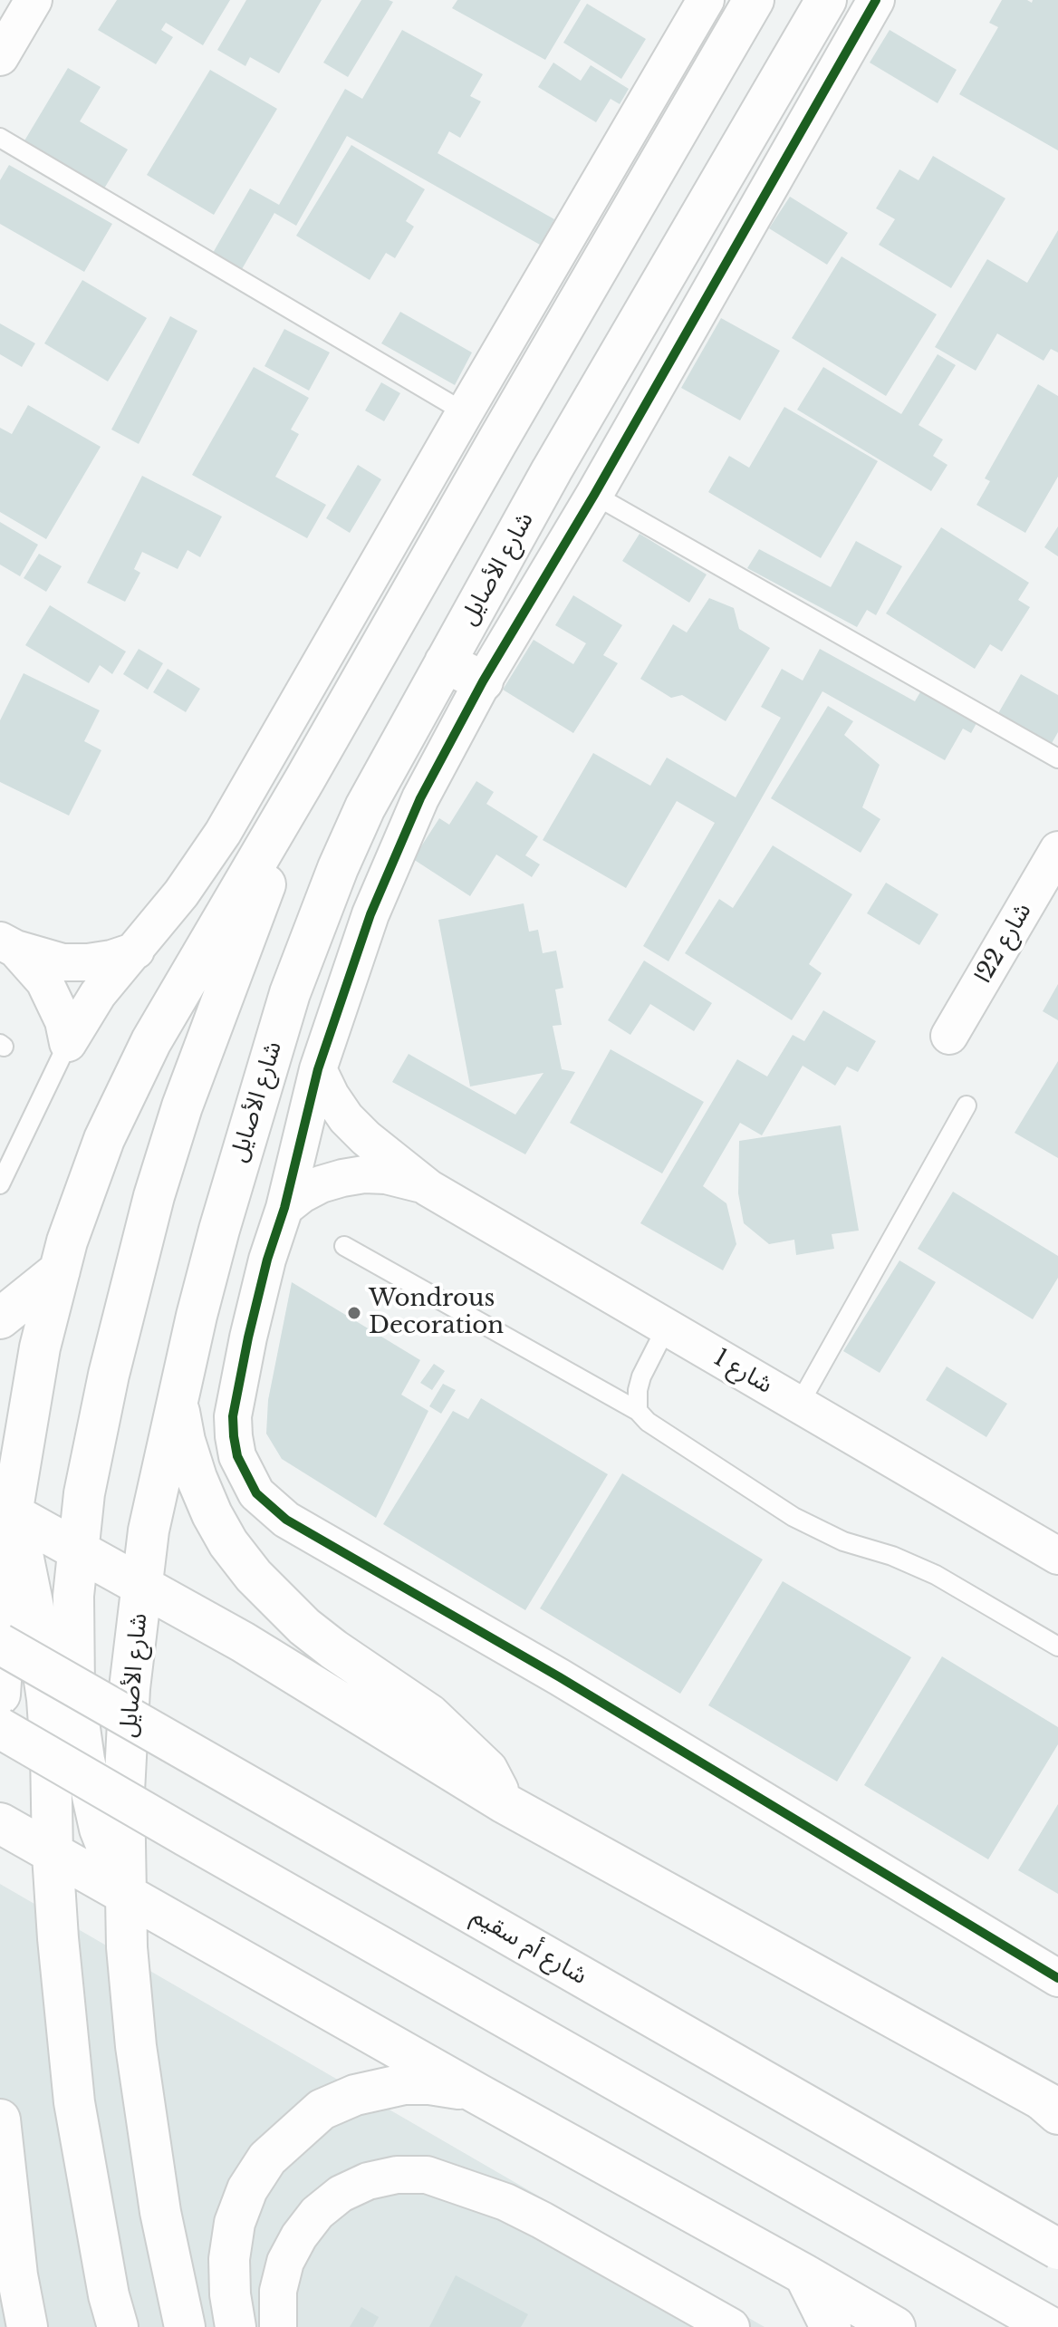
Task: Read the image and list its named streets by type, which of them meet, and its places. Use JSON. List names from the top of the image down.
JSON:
{
  "streets": {
    "main road": ["شارع الأصايل", "شارع أم سقيم"],
    "street": ["شارع 22ا", "شارع 1"]
  },
  "places": ["Wondrous Decoration"]
}
